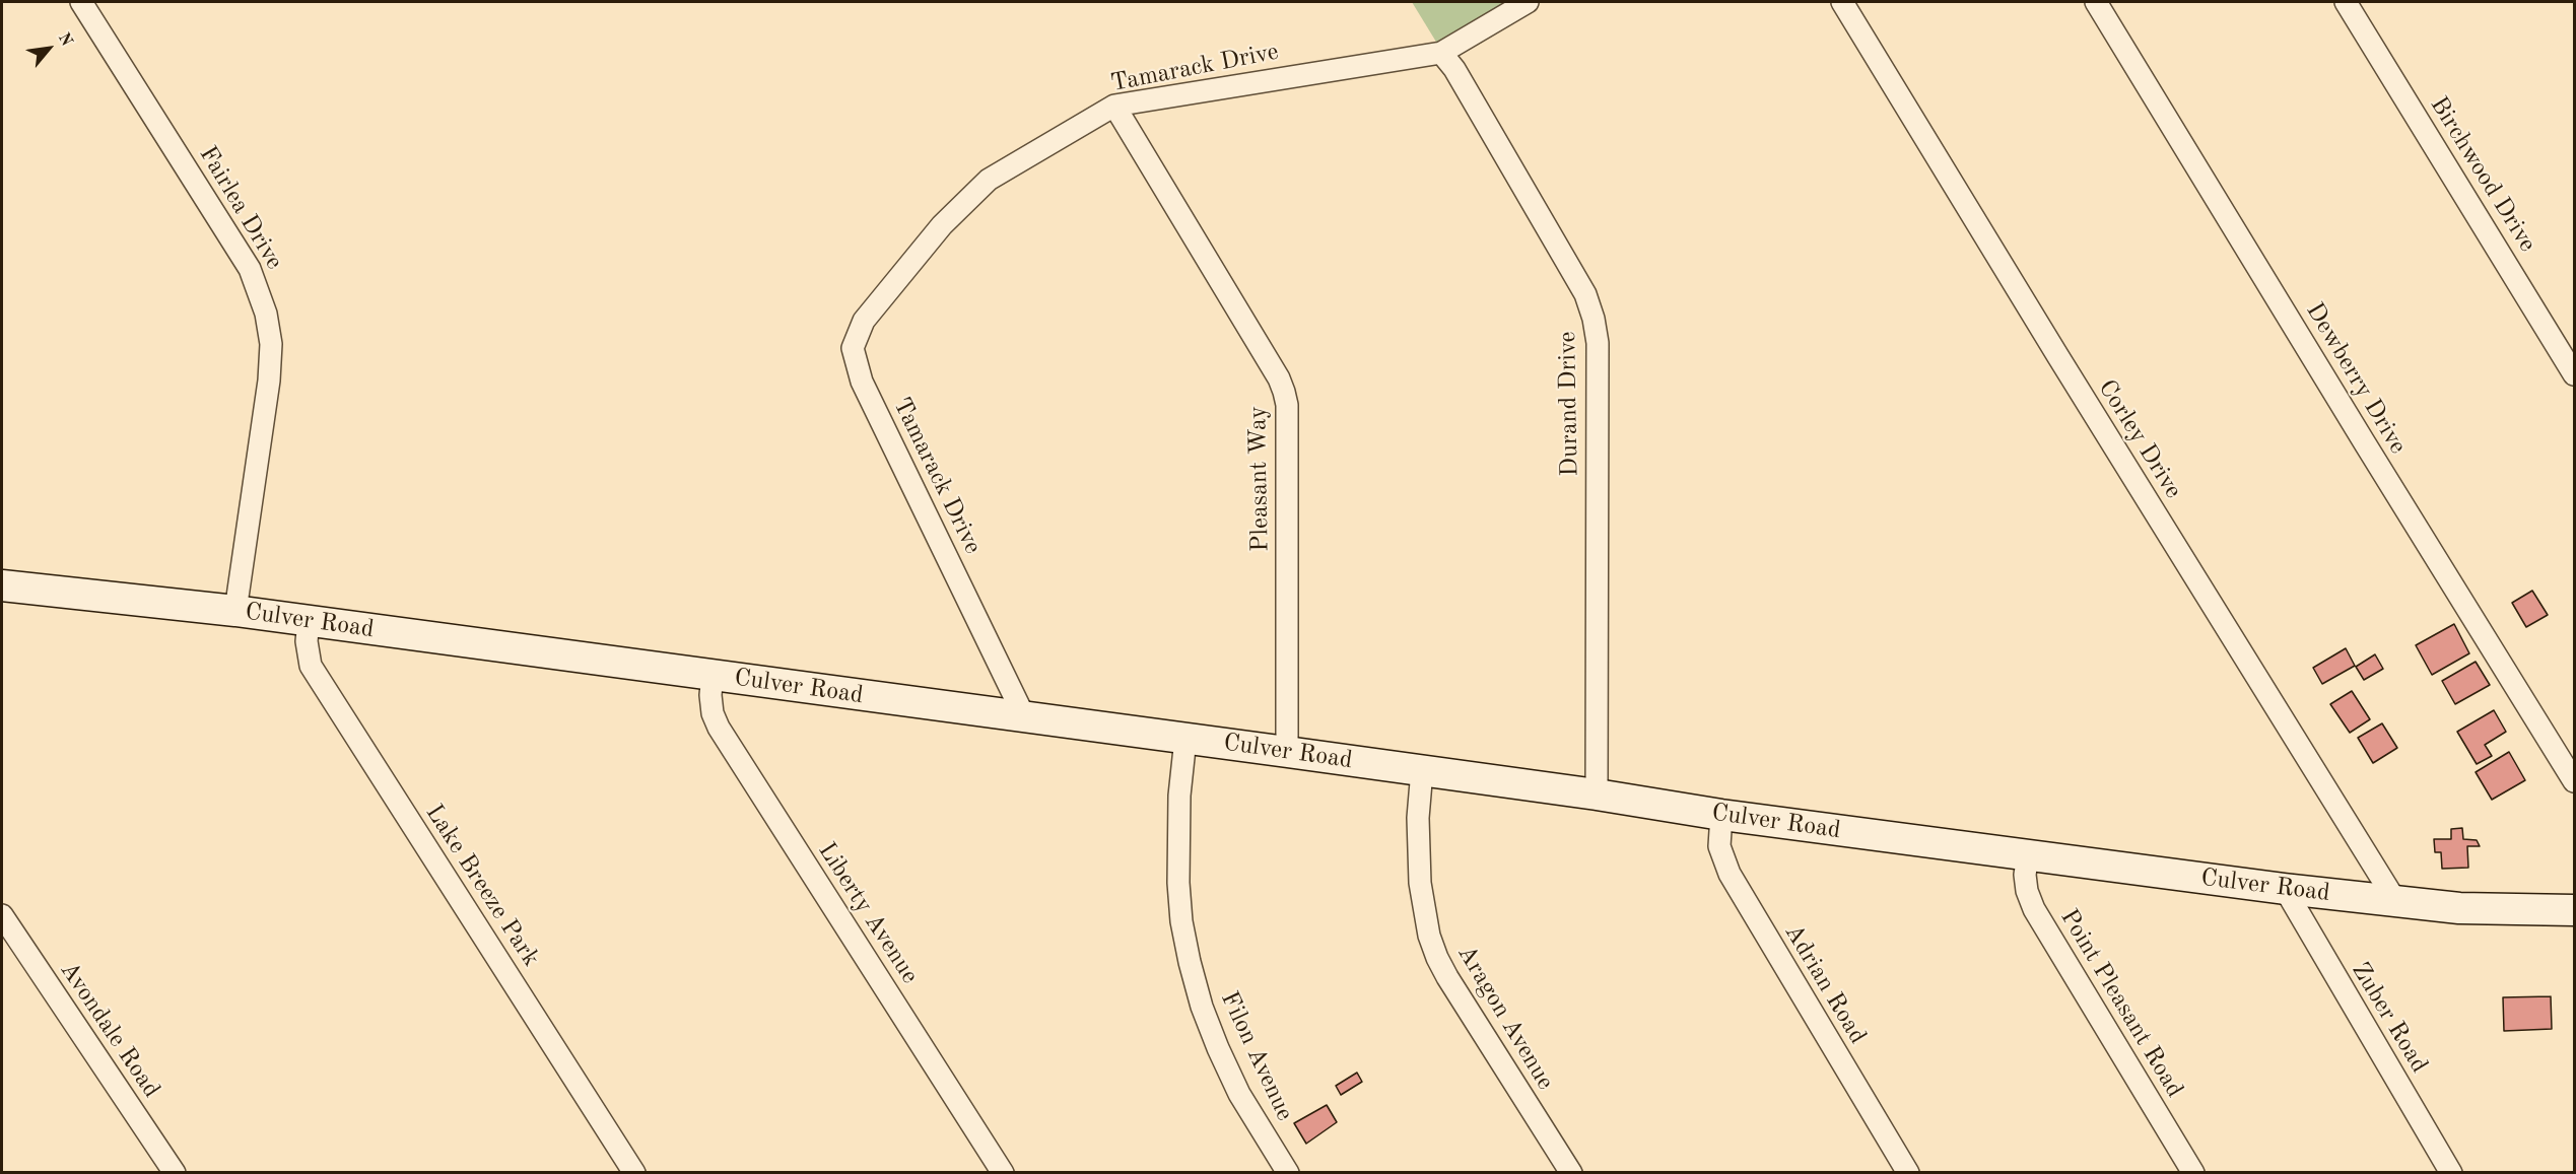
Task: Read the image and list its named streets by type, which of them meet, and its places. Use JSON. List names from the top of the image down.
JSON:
{
  "streets": {
    "main road": ["Culver Road"],
    "street": [
      "Tamarack Drive",
      "Birchwood Drive",
      "Fairlea Drive",
      "Dewberry Drive",
      "Durand Drive",
      "Corley Drive",
      "Pleasant Way",
      "Lake Breeze Park",
      "Liberty Avenue",
      "Adrian Road",
      "Point Pleasant Road",
      "Aragon Avenue",
      "Zuber Road",
      "Avondale Road",
      "Filon Avenue"
    ]
  },
  "crossings": [
    ["Tamarack Drive", "Durand Drive"],
    ["Tamarack Drive", "Pleasant Way"],
    ["Tamarack Drive", "Culver Road"],
    ["Fairlea Drive", "Culver Road"],
    ["Durand Drive", "Culver Road"],
    ["Corley Drive", "Culver Road"],
    ["Pleasant Way", "Culver Road"],
    ["Culver Road", "Lake Breeze Park"],
    ["Culver Road", "Liberty Avenue"],
    ["Culver Road", "Adrian Road"],
    ["Culver Road", "Point Pleasant Road"],
    ["Culver Road", "Aragon Avenue"],
    ["Culver Road", "Zuber Road"],
    ["Culver Road", "Filon Avenue"]
  ],
  "north": "top right"
}
